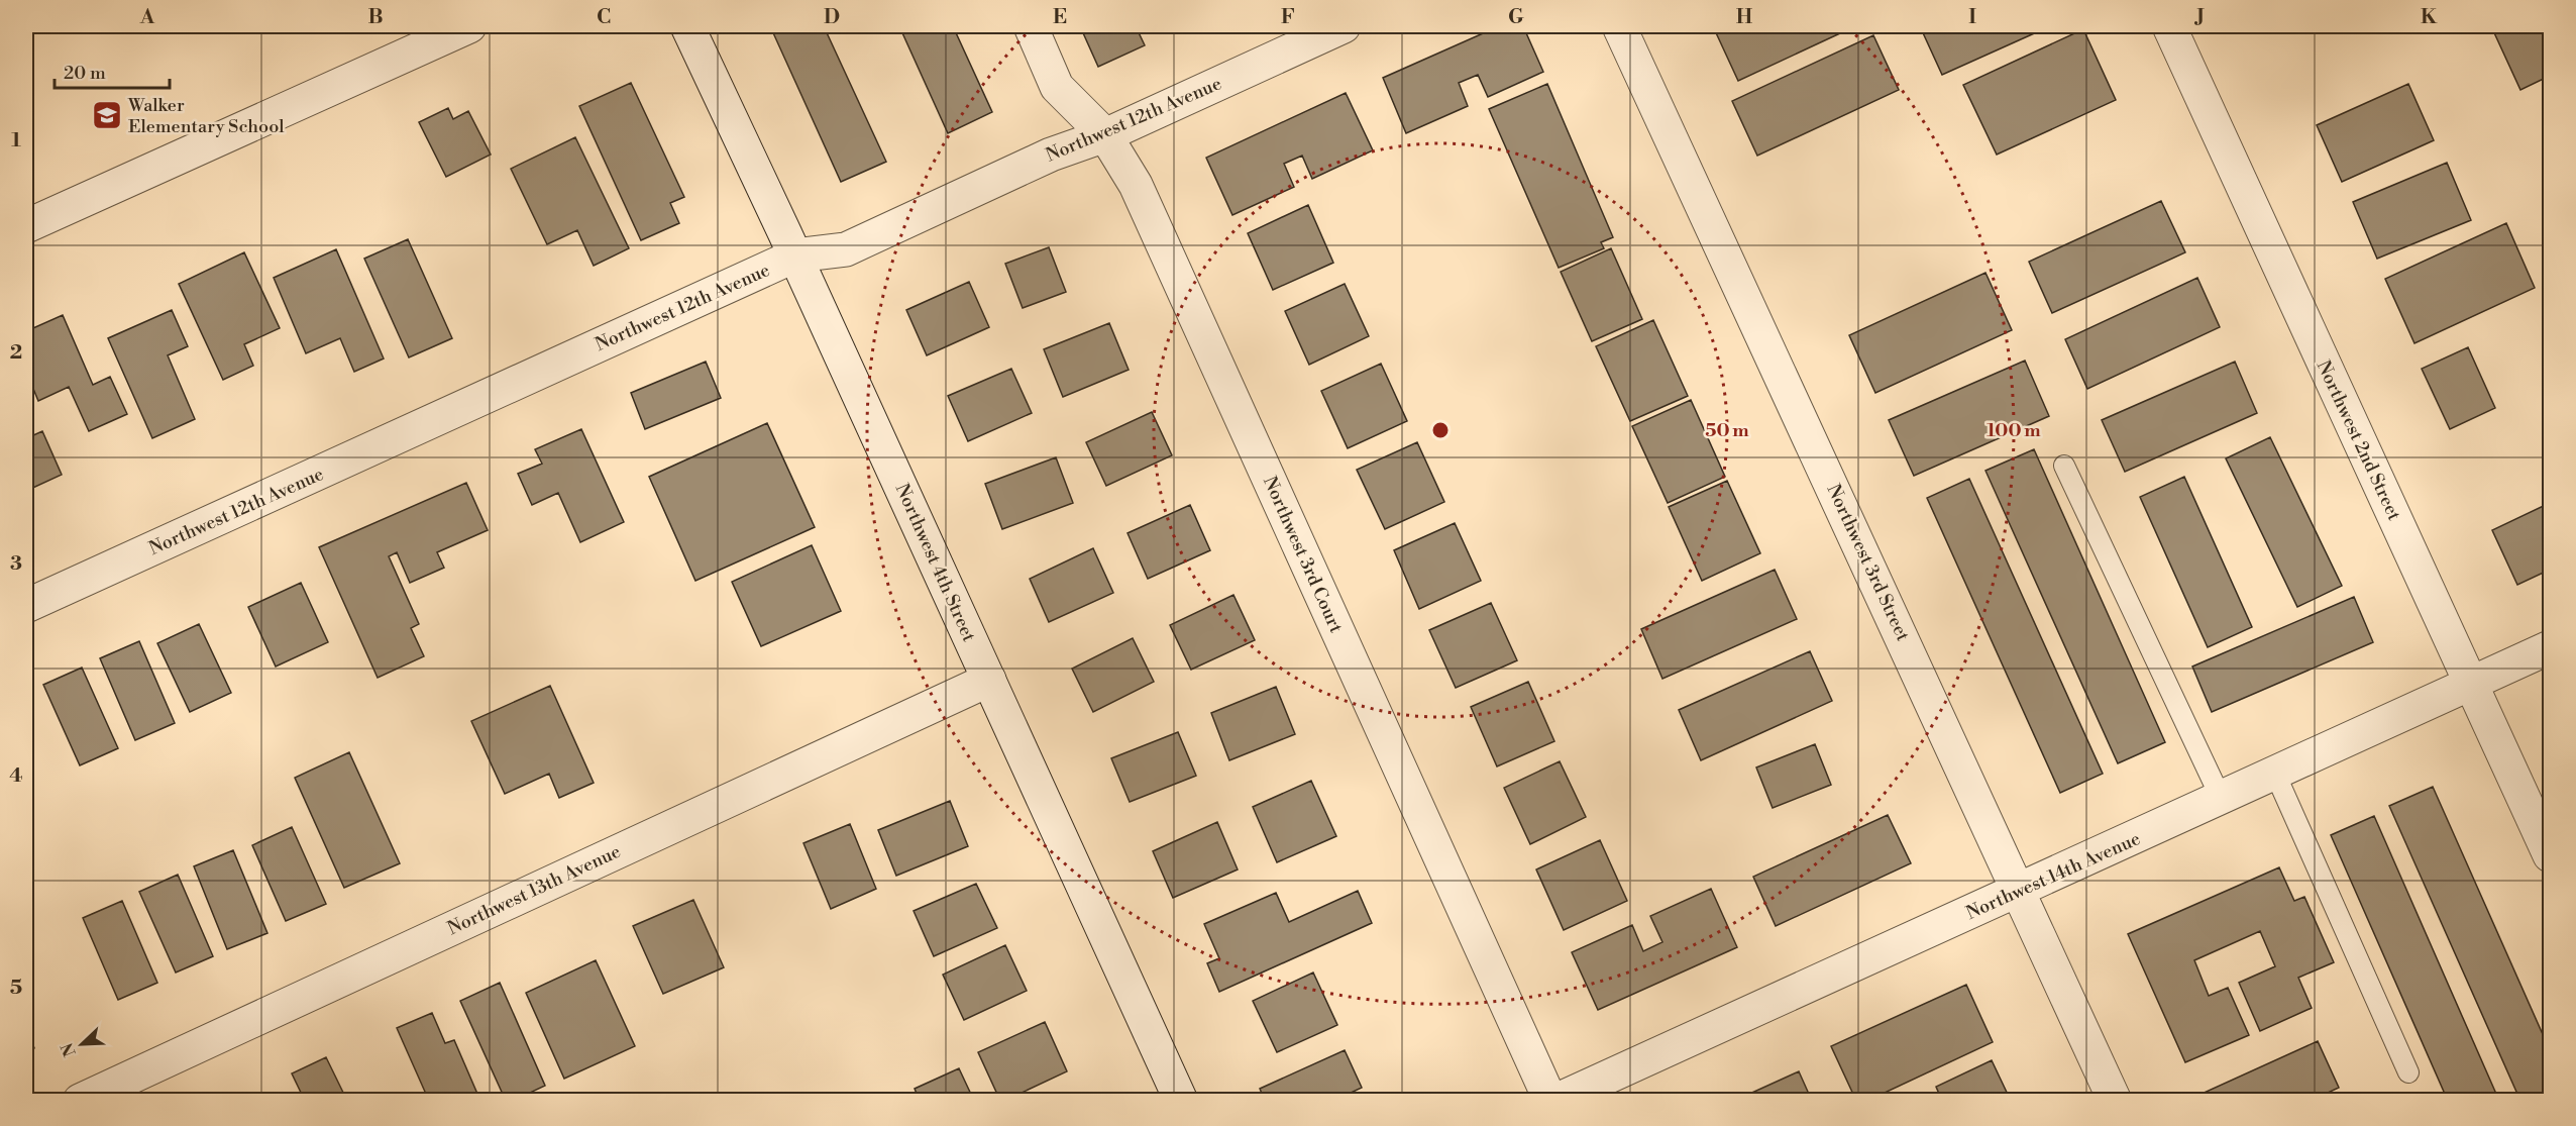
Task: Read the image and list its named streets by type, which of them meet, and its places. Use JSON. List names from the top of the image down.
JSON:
{
  "streets": {
    "street": [
      "Northwest 12th Avenue",
      "Northwest 2nd Street",
      "Northwest 3rd Court",
      "Northwest 4th Street",
      "Northwest 3rd Street",
      "Northwest 14th Avenue",
      "Northwest 13th Avenue"
    ]
  },
  "crossings": [
    ["Northwest 12th Avenue", "Northwest 3rd Court"],
    ["Northwest 12th Avenue", "Northwest 4th Street"],
    ["Northwest 2nd Street", "Northwest 14th Avenue"],
    ["Northwest 3rd Court", "Northwest 14th Avenue"],
    ["Northwest 4th Street", "Northwest 13th Avenue"],
    ["Northwest 3rd Street", "Northwest 14th Avenue"]
  ],
  "places": {
    "school or university": ["Walker Elementary School"]
  },
  "scale_bar": "20 m",
  "north": "bottom left",
  "grid": {
    "columns": [
      "A",
      "B",
      "C",
      "D",
      "E",
      "F",
      "G",
      "H",
      "I",
      "J",
      "K"
    ],
    "rows": [
      "1",
      "2",
      "3",
      "4",
      "5"
    ]
  },
  "rings": ["50 m", "100 m"]
}
